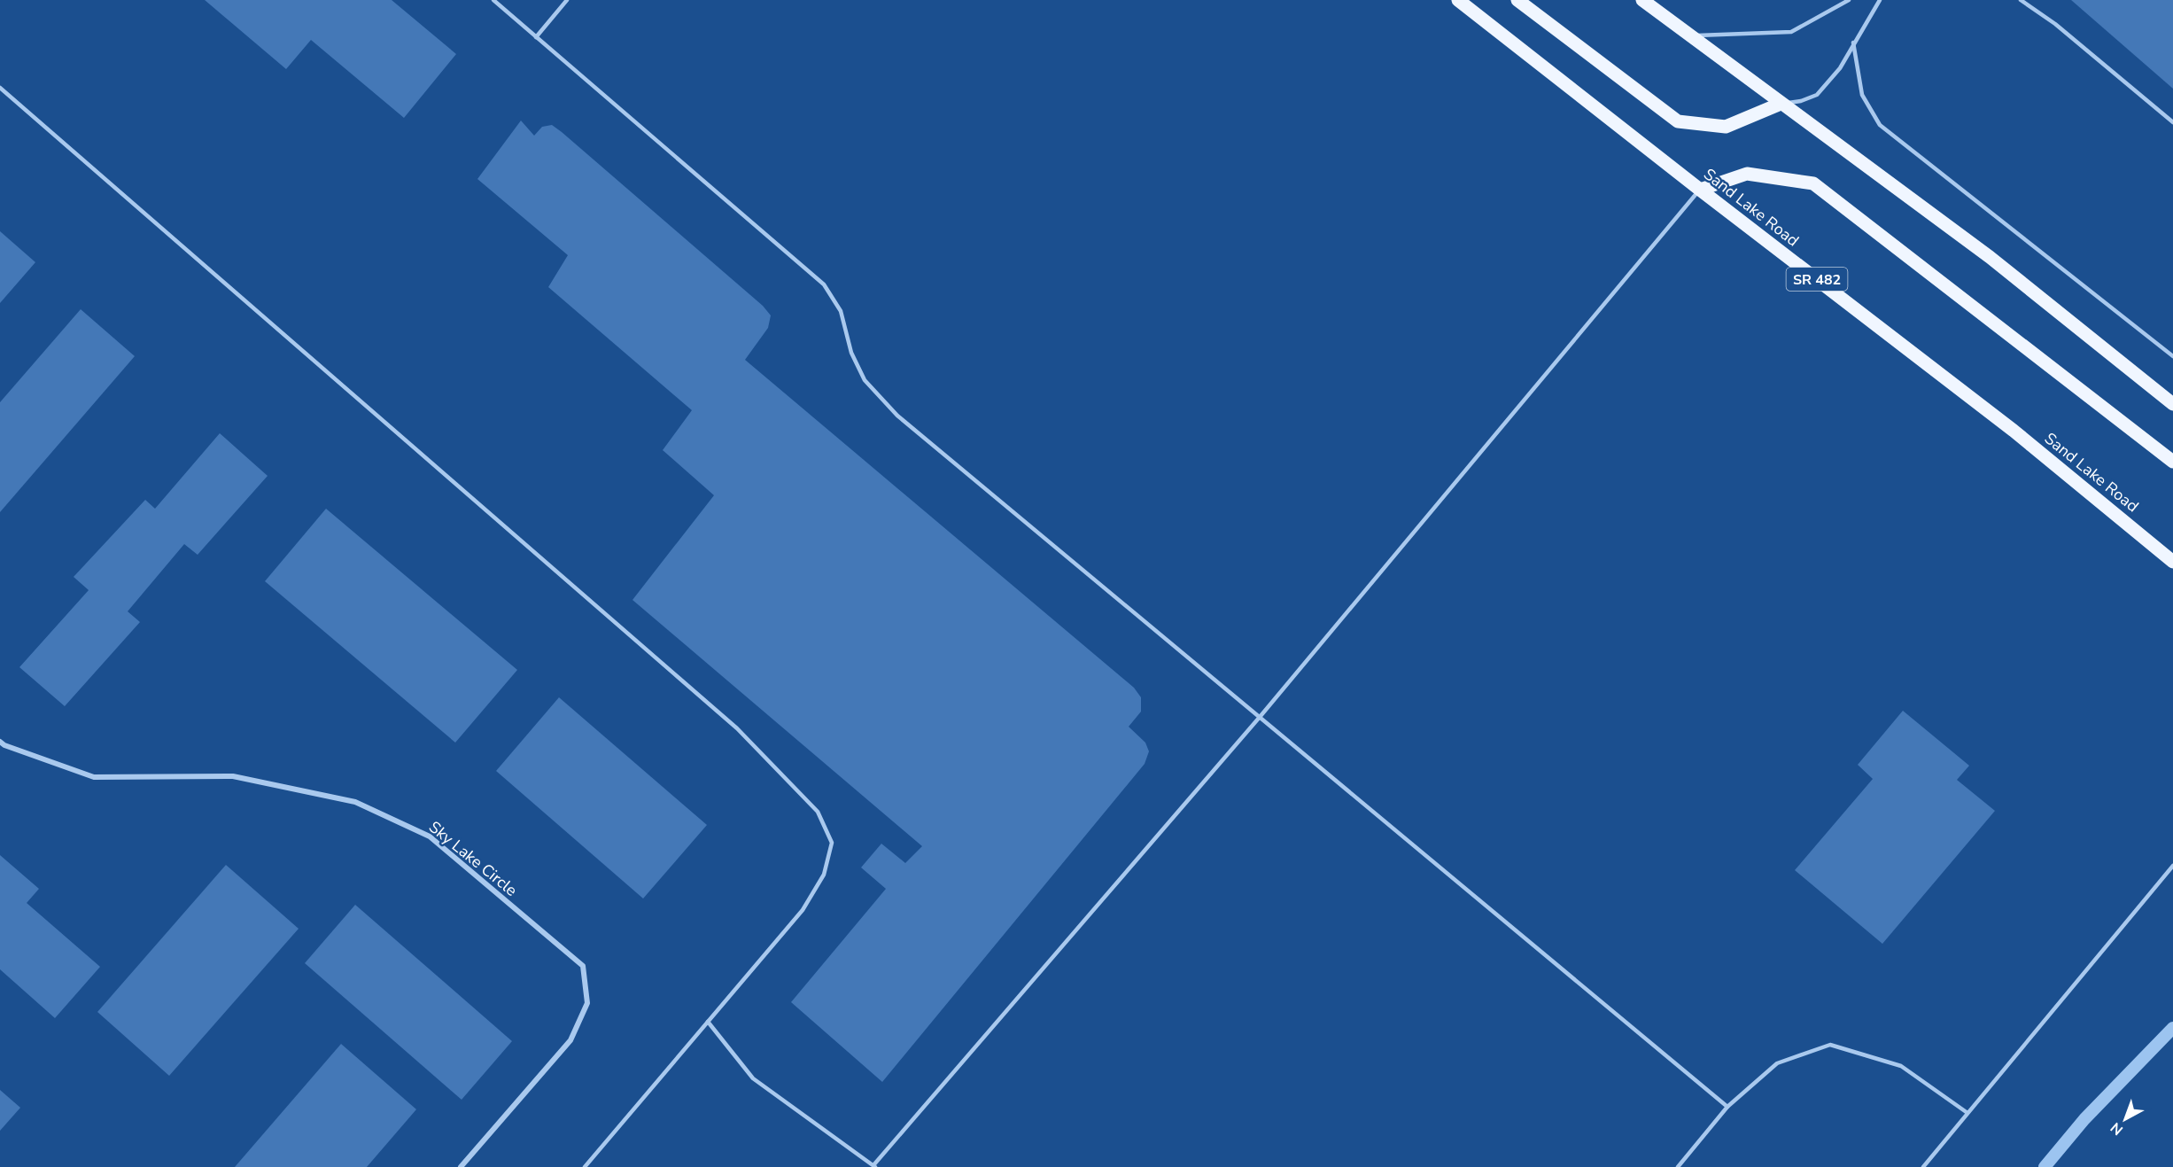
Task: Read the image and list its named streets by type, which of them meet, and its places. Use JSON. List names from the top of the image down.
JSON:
{
  "streets": {
    "main road": ["Sand Lake Road", "SR 482"],
    "street": ["Sky Lake Circle"]
  },
  "north": "bottom left"
}
